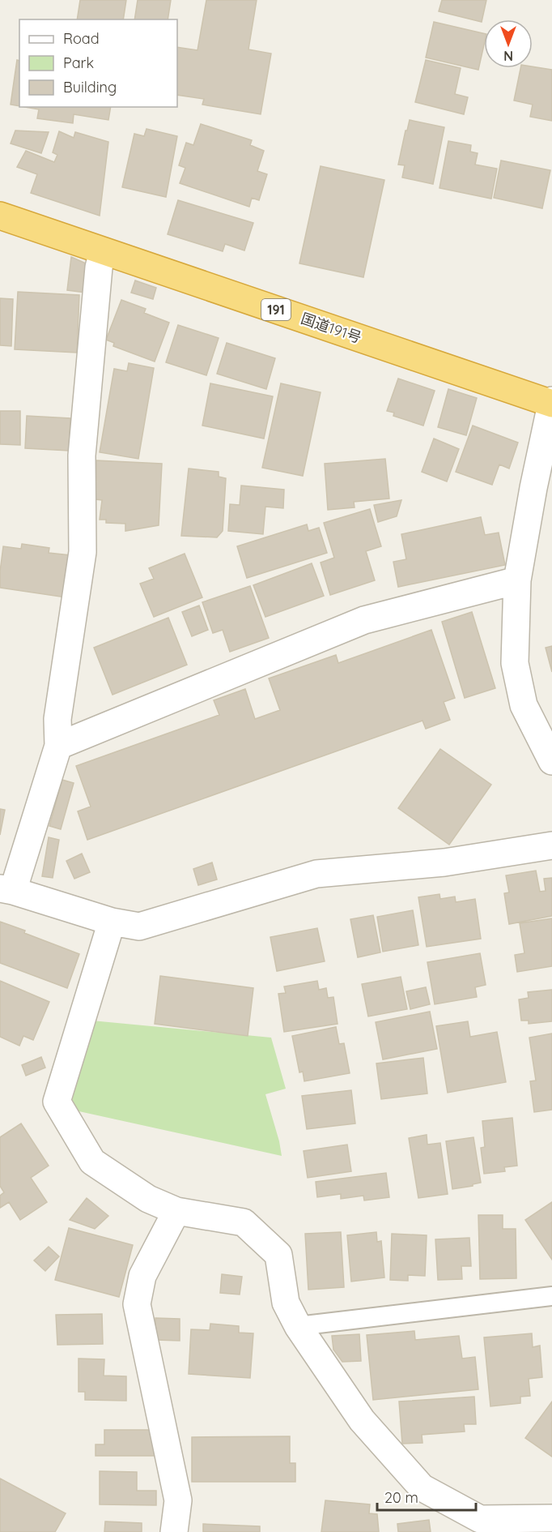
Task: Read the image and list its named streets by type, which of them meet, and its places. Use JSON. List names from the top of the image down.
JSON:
{
  "streets": {
    "highway": ["191", "国道191号"]
  },
  "legend": ["Road", "Park", "Building"],
  "scale_bar": "20 m",
  "north": "bottom"
}
